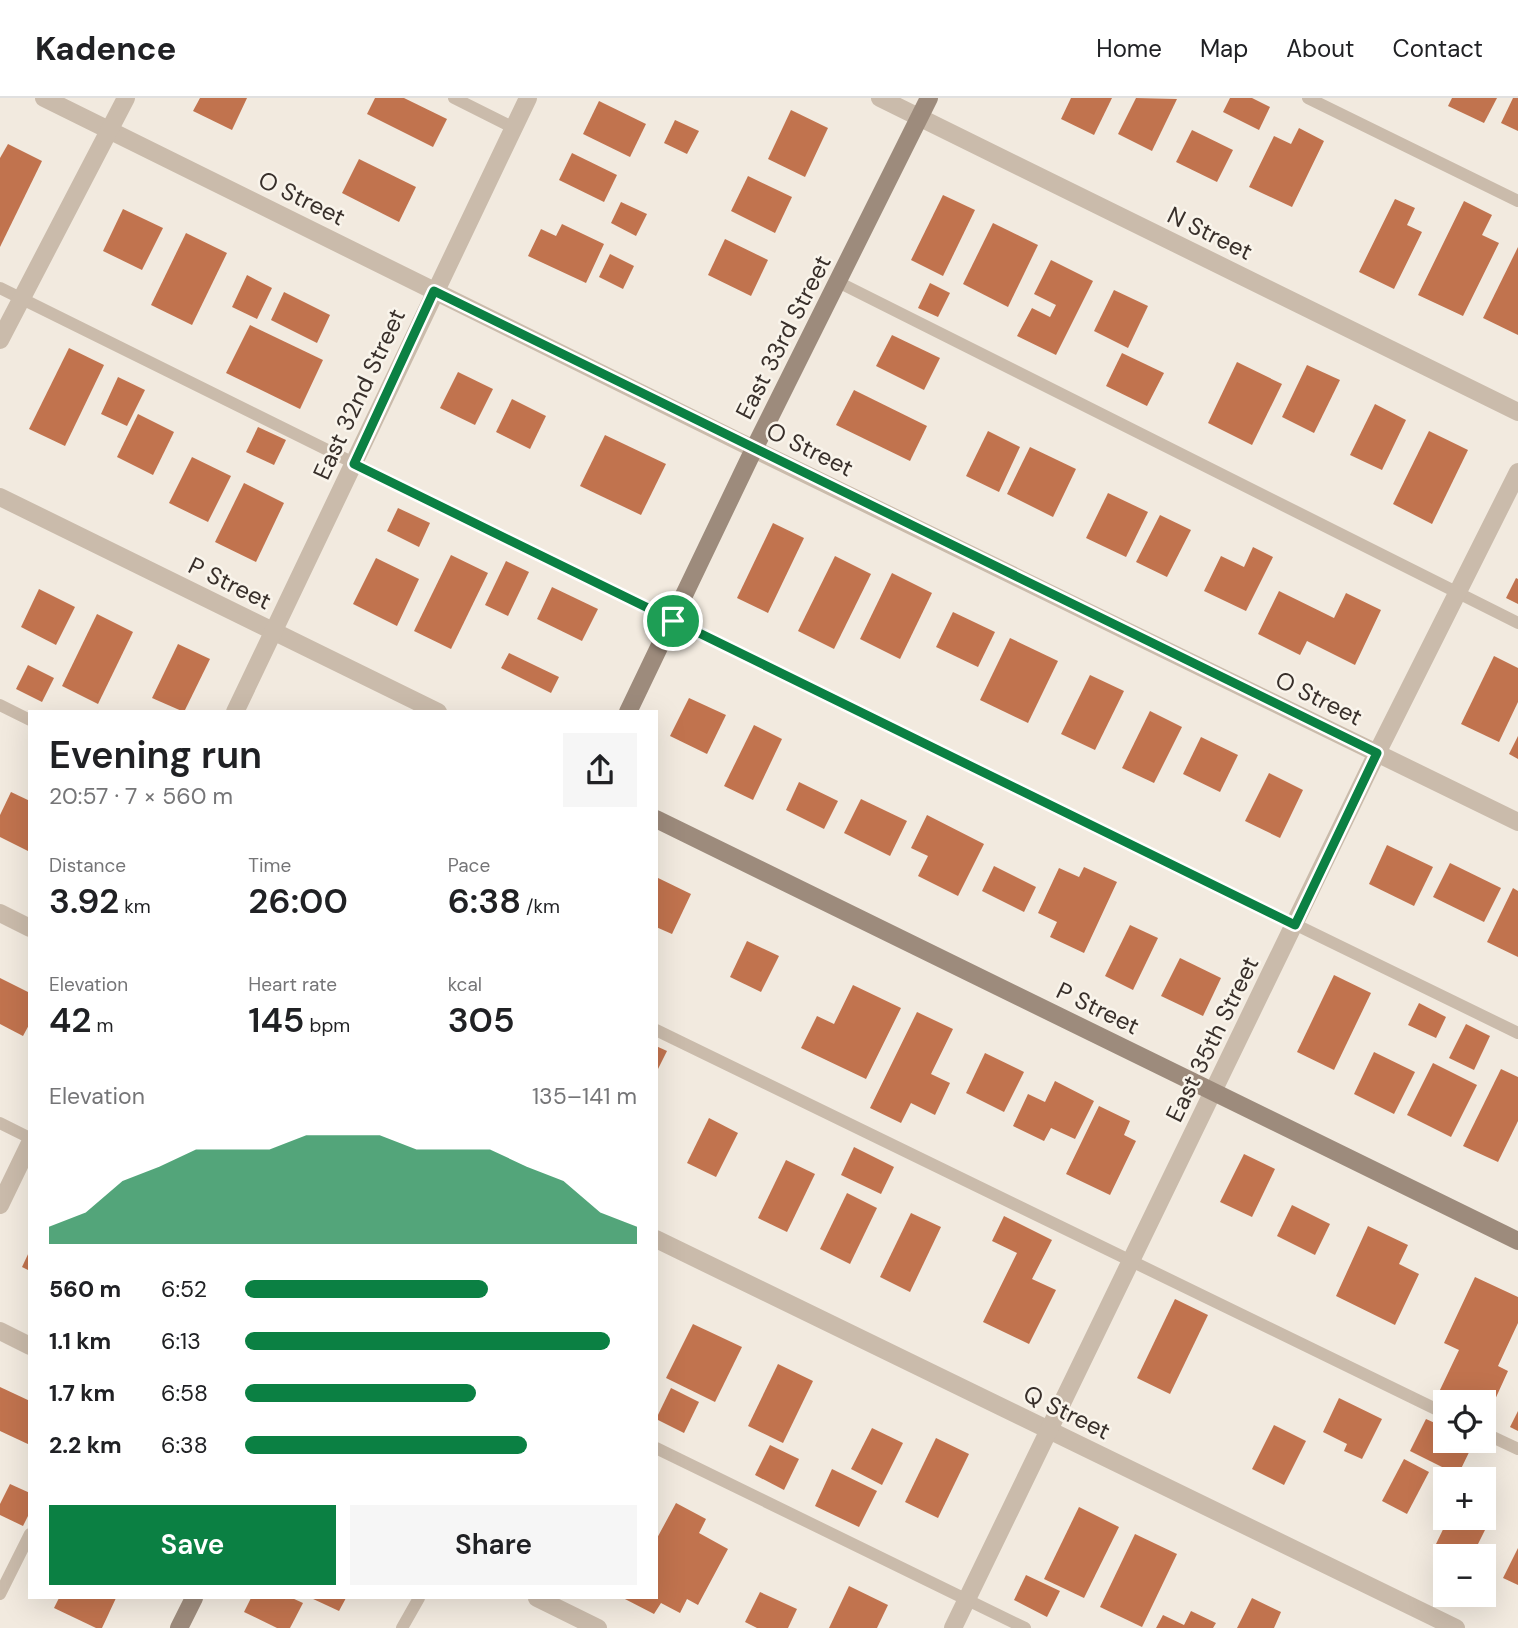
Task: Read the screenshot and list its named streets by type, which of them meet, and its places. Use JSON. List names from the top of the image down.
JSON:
{
  "streets": {
    "street": [
      "O Street",
      "N Street",
      "East 33rd Street",
      "East 32nd Street",
      "P Street",
      "East 35th Street",
      "Q Street"
    ]
  },
  "crossings": [
    ["O Street", "East 33rd Street"],
    ["O Street", "East 32nd Street"],
    ["O Street", "East 35th Street"],
    ["N Street", "East 33rd Street"],
    ["East 32nd Street", "P Street"],
    ["P Street", "East 35th Street"],
    ["East 35th Street", "Q Street"]
  ],
  "page": {
    "header": "Kadence",
    "nav": [
      "Home",
      "Map",
      "About",
      "Contact"
    ],
    "heading": ["Evening run", "20:57 · 7 × 560 m"],
    "stats": [
      ["Distance", "3.92 km"],
      ["Time", "26:00"],
      ["Pace", "6:38 /km"],
      ["Elevation", "42 m"],
      ["Heart rate", "145 bpm"],
      ["kcal", "305"]
    ],
    "chart": ["Elevation", "135–141 m"],
    "list": [
      {
        "name": "560 m",
        "note": "6:52"
      },
      {
        "name": "1.1 km",
        "note": "6:13"
      },
      {
        "name": "1.7 km",
        "note": "6:58"
      },
      {
        "name": "2.2 km",
        "note": "6:38"
      }
    ],
    "map_buttons": ["+", "−"],
    "buttons": ["Save", "Share"]
  }
}
